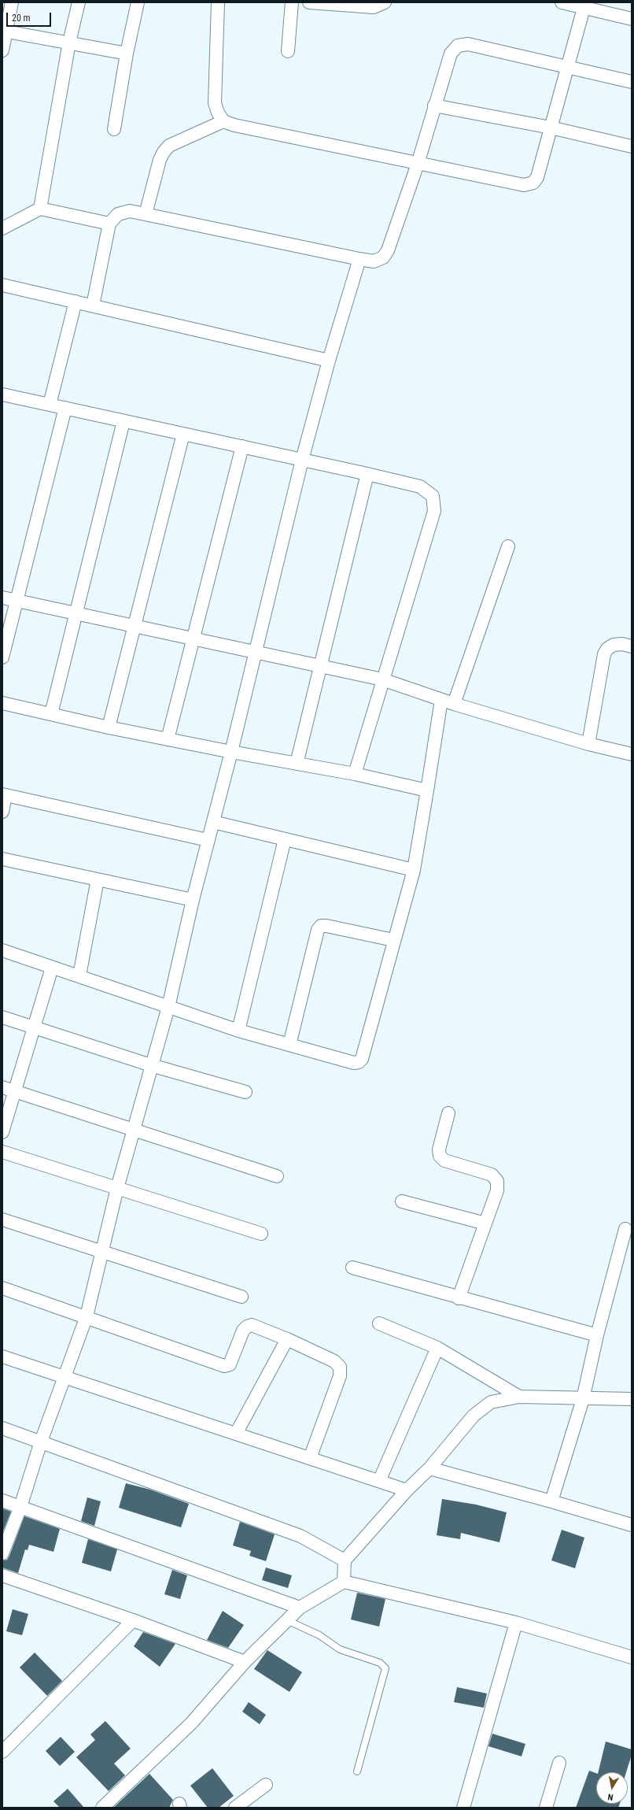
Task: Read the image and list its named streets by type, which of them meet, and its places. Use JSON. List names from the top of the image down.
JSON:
{
  "scale_bar": "20 m",
  "north": "bottom"
}
